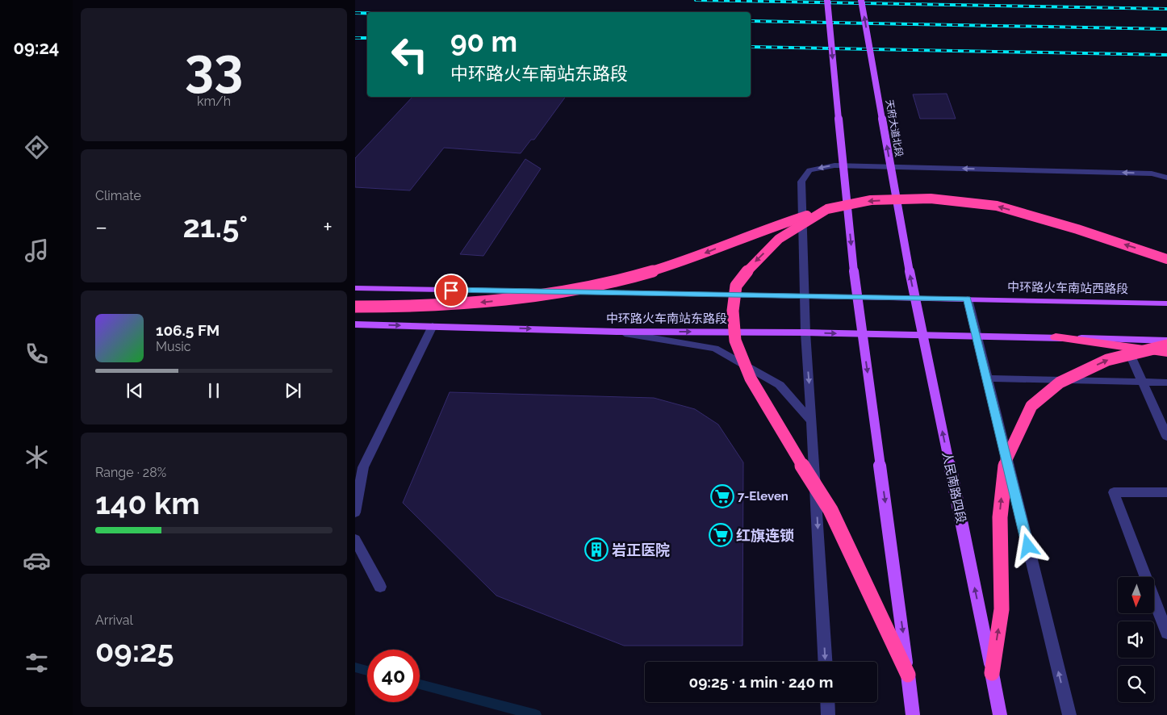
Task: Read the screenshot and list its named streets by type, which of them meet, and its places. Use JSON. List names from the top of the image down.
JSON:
{
  "streets": {
    "main road": [
      "天府大道北段",
      "中环路火车南站西路段",
      "中环路火车南站东路段",
      "人民南路四段"
    ]
  },
  "crossings": [
    ["天府大道北段", "人民南路四段"],
    ["中环路火车南站西路段", "中环路火车南站东路段"]
  ],
  "places": {
    "supermarket": ["7-Eleven", "红旗连锁"],
    "building": ["岩正医院"]
  },
  "north": "bottom",
  "page": {
    "tabs": "09:24",
    "tile": [
      ["33", "km/h"],
      "Climate",
      ["Range · 28%", "140 km"],
      ["Arrival", "09:25"]
    ],
    "turn": ["90 m", "中环路火车南站东路段"],
    "heat": ["−", "21.5°", "+"],
    "song": ["106.5 FM", "Music"],
    "limit": "40",
    "trip": "09:25 · 1 min · 240 m"
  }
}
